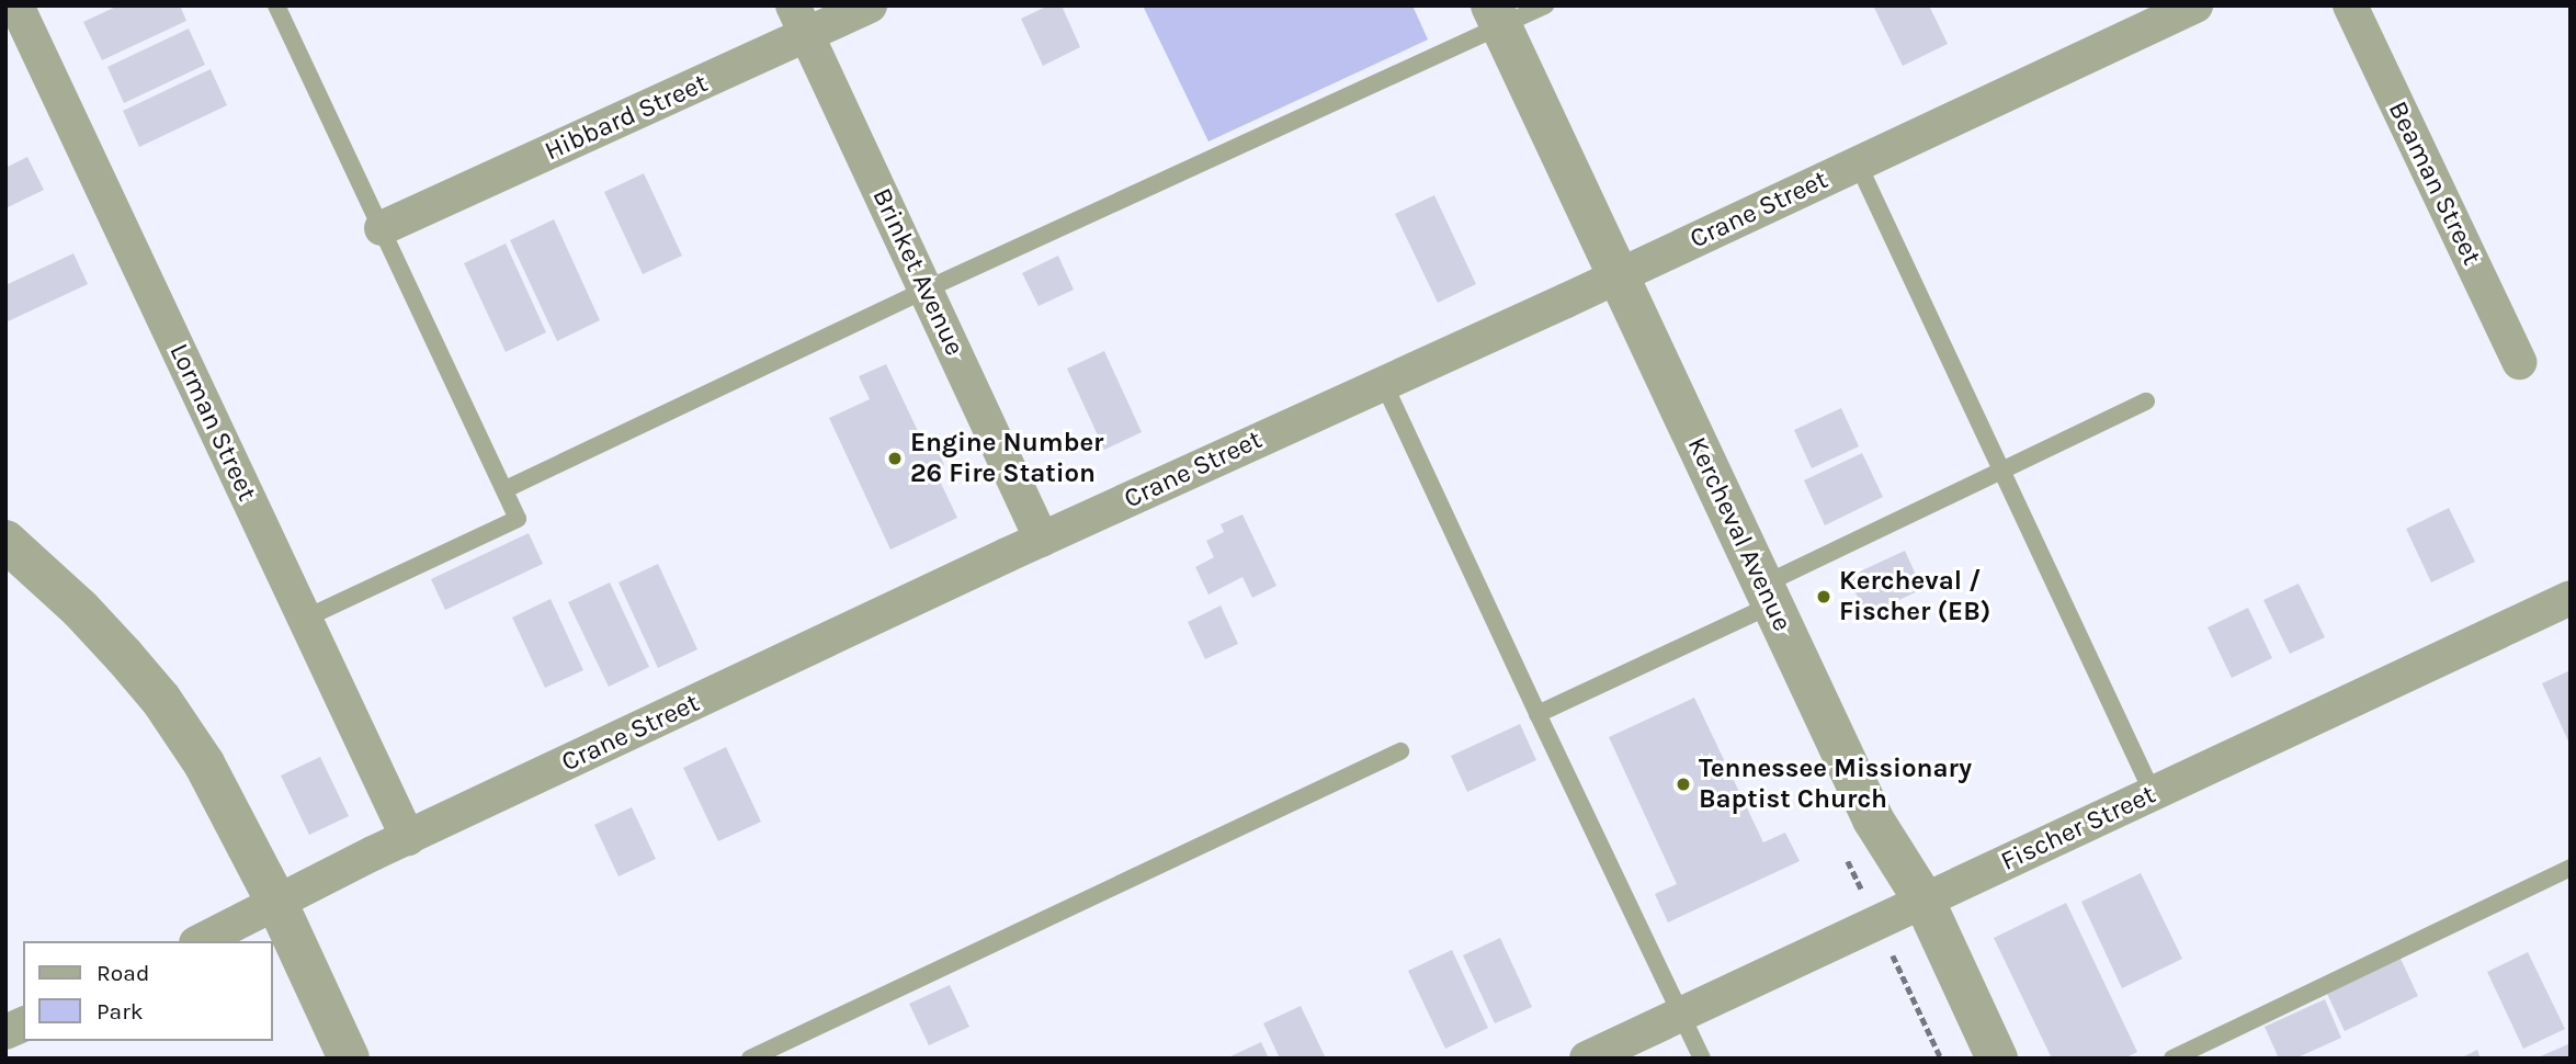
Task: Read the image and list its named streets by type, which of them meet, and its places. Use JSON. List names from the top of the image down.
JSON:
{
  "streets": {
    "street": [
      "Hibbard Street",
      "Beaman Street",
      "Crane Street",
      "Brinket Avenue",
      "Lorman Street",
      "Kercheval Avenue",
      "Fischer Street"
    ]
  },
  "crossings": [
    ["Hibbard Street", "Brinket Avenue"],
    ["Crane Street", "Brinket Avenue"],
    ["Crane Street", "Lorman Street"],
    ["Crane Street", "Kercheval Avenue"],
    ["Kercheval Avenue", "Fischer Street"]
  ],
  "places": ["Engine Number 26 Fire Station", "Kercheval / Fischer (EB)", "Tennessee Missionary Baptist Church"],
  "legend": ["Road", "Park"]
}
